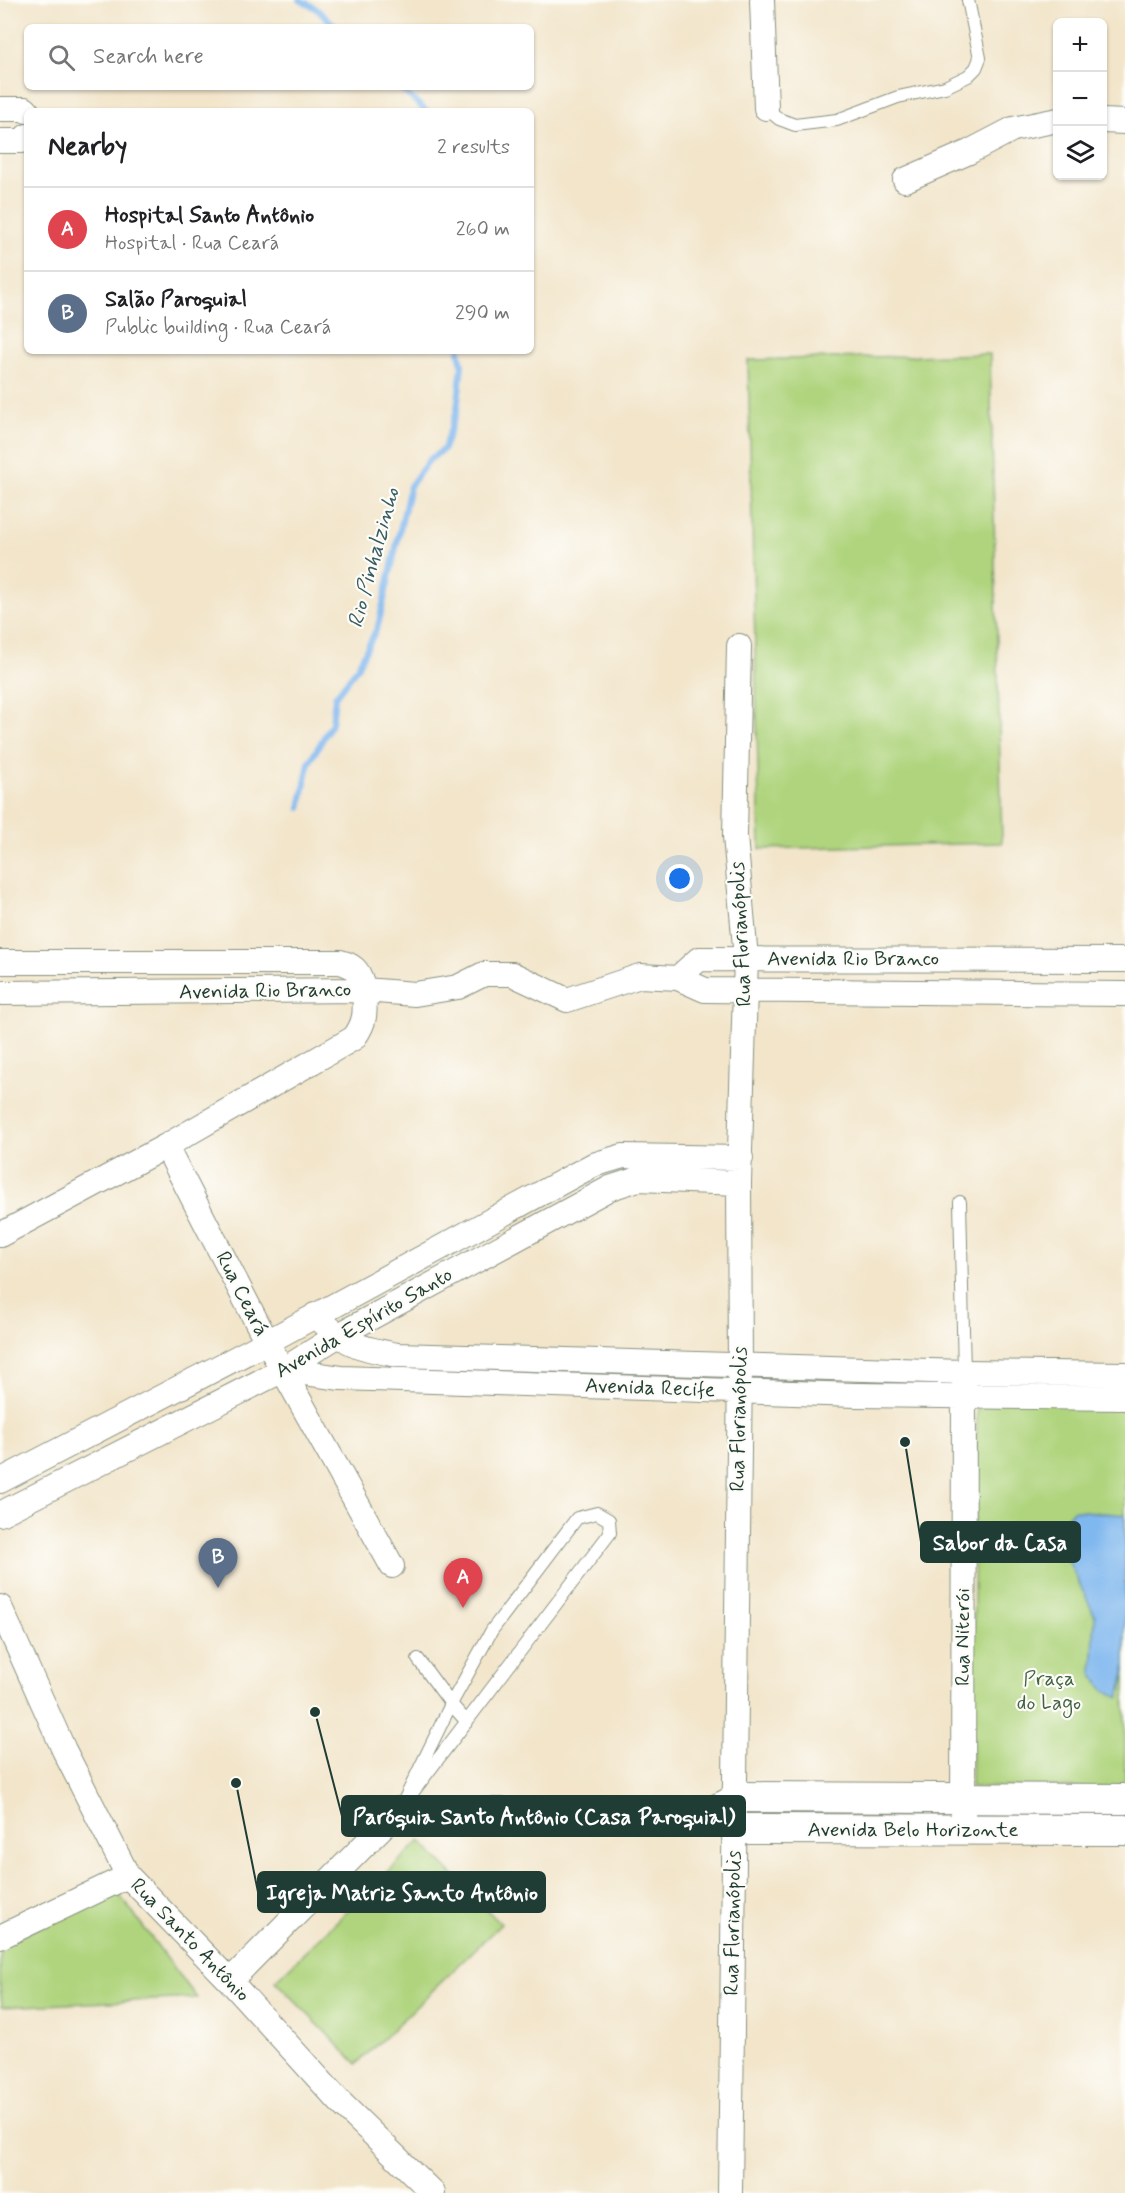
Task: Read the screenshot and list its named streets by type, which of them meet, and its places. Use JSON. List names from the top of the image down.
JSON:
{
  "streets": {
    "street": [
      "Rua Florianópolis",
      "Avenida Rio Branco",
      "Rua Ceará",
      "Avenida Espírito Santo",
      "Avenida Recife",
      "Rua Niterói",
      "Avenida Belo Horizonte",
      "Rua Santo Antônio"
    ]
  },
  "crossings": [
    ["Rua Florianópolis", "Avenida Rio Branco"],
    ["Rua Florianópolis", "Avenida Espírito Santo"],
    ["Rua Florianópolis", "Avenida Recife"],
    ["Rua Florianópolis", "Avenida Belo Horizonte"],
    ["Rua Ceará", "Avenida Espírito Santo"],
    ["Rua Ceará", "Avenida Recife"],
    ["Avenida Espírito Santo", "Avenida Recife"],
    ["Avenida Recife", "Rua Niterói"],
    ["Rua Niterói", "Avenida Belo Horizonte"]
  ],
  "water": ["Rio Pinhalzinho"],
  "parks": ["Praça do Lago"],
  "places": ["Sabor da Casa", "Paróquia Santo Antônio (Casa Paroquial)", "Igreja Matriz Santo Antônio"],
  "page": {
    "map_buttons": ["+", "−"],
    "search": "Search here",
    "heading": ["Nearby", "2 results"],
    "list": [
      {
        "mark": "A",
        "name": "Hospital Santo Antônio",
        "note": "Hospital · Rua Ceará",
        "value": "260 m"
      },
      {
        "mark": "B",
        "name": "Salão Paroquial",
        "note": "Public building · Rua Ceará",
        "value": "290 m"
      }
    ],
    "pins": ["B", "A"]
  }
}
